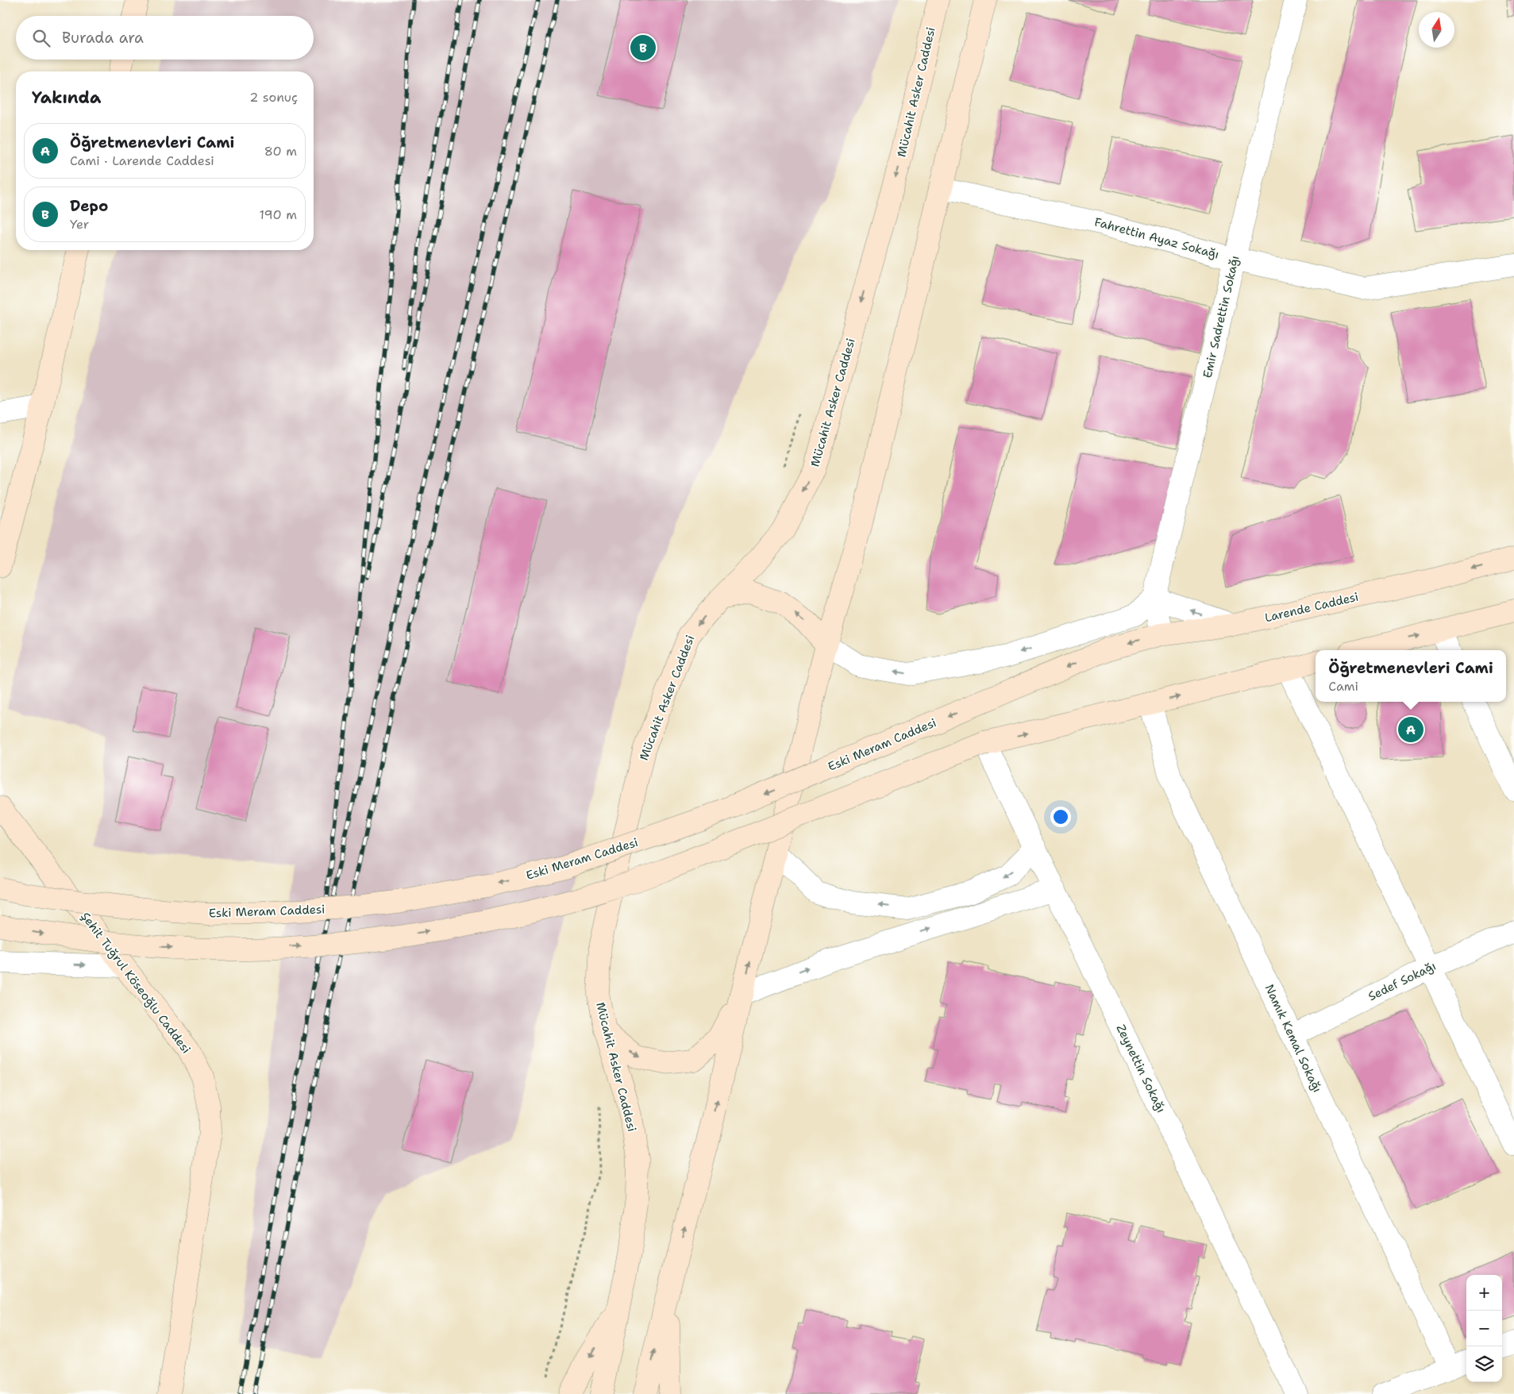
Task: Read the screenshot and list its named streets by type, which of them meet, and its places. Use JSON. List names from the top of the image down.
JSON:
{
  "streets": {
    "main road": [
      "Mücahit Asker Caddesi",
      "Larende Caddesi",
      "Eski Meram Caddesi",
      "Şehit Tuğrul Köseoğlu Caddesi"
    ],
    "street": [
      "Fahrettin Ayaz Sokağı",
      "Emir Sadrettin Sokağı",
      "Sedef Sokağı",
      "Namık Kemal Sokağı",
      "Zeynettin Sokağı"
    ]
  },
  "crossings": [
    ["Fahrettin Ayaz Sokağı", "Emir Sadrettin Sokağı"],
    ["Emir Sadrettin Sokağı", "Larende Caddesi"],
    ["Larende Caddesi", "Eski Meram Caddesi"],
    ["Sedef Sokağı", "Namık Kemal Sokağı"]
  ],
  "north": "top",
  "page": {
    "search": "Burada ara",
    "pins": ["B", "A"],
    "heading": ["Yakında", "2 sonuç"],
    "list": [
      {
        "mark": "A",
        "name": "Öğretmenevleri Cami",
        "note": "Cami · Larende Caddesi",
        "value": "80 m"
      },
      {
        "mark": "B",
        "name": "Depo",
        "note": "Yer",
        "value": "190 m"
      }
    ],
    "popup": ["Öğretmenevleri Cami", "Cami"],
    "map_buttons": ["+", "−"]
  }
}
